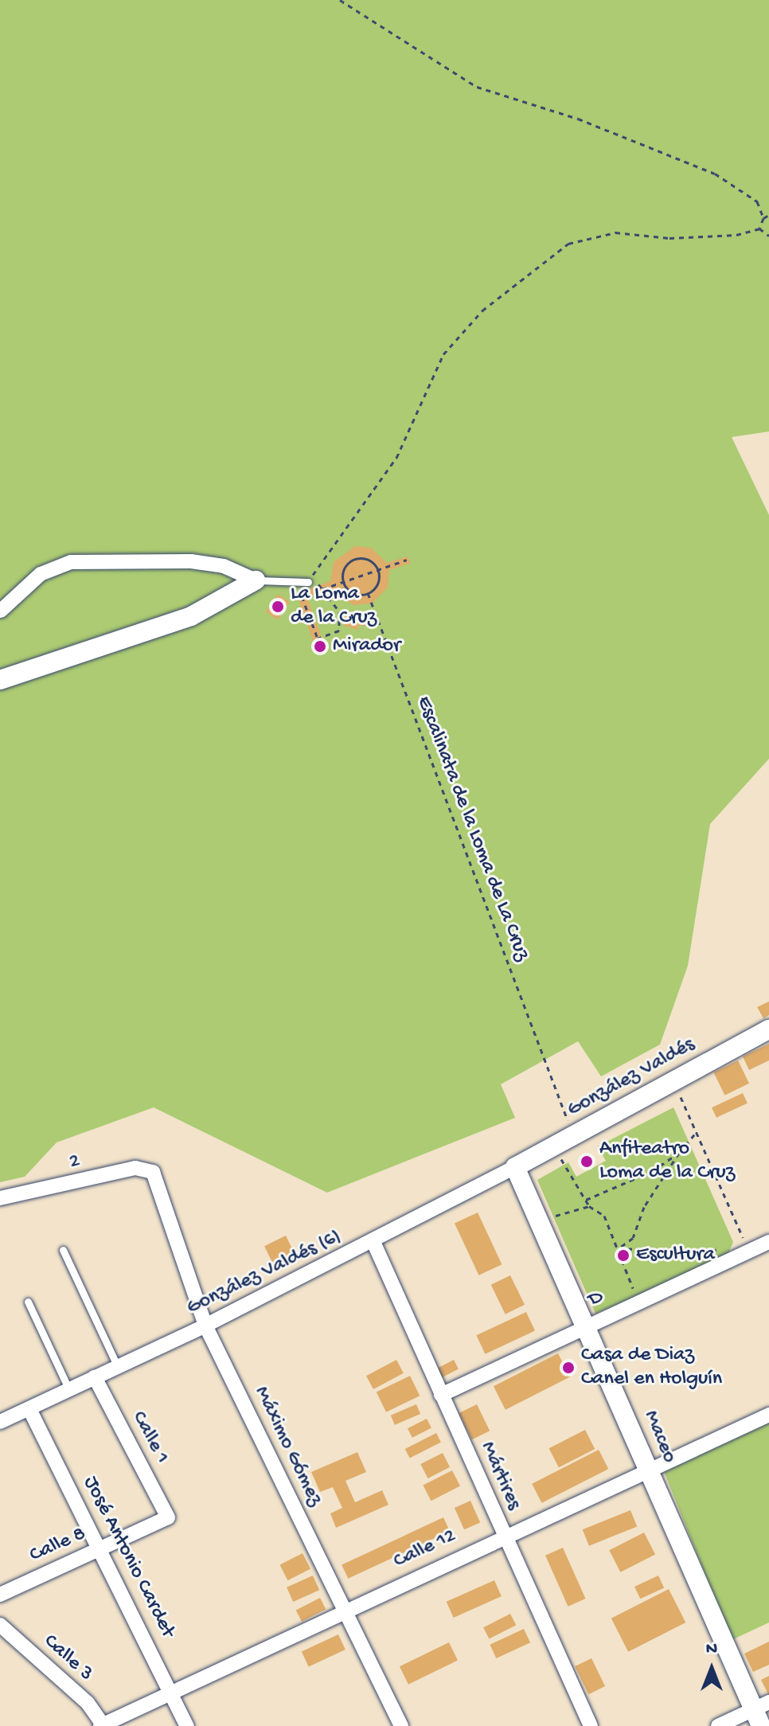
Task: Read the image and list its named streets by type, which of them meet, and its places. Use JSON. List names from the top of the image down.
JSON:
{
  "streets": {
    "street": [
      "González Valdés",
      "2",
      "González Valdés (6)",
      "D",
      "Maceo",
      "Calle 1",
      "Máximo Gómez",
      "Mártires",
      "Calle 8",
      "Calle 12",
      "José Antonio Cardet",
      "Calle 3"
    ],
    "path": ["Escalinata de la Loma de La Cruz"]
  },
  "crossings": [
    ["Escalinata de la Loma de La Cruz", "González Valdés"],
    ["González Valdés", "González Valdés (6)"],
    ["González Valdés", "Maceo"],
    ["2", "Máximo Gómez"],
    ["González Valdés (6)", "Maceo"],
    ["González Valdés (6)", "Calle 1"],
    ["González Valdés (6)", "Máximo Gómez"],
    ["González Valdés (6)", "Mártires"],
    ["González Valdés (6)", "José Antonio Cardet"],
    ["D", "Maceo"],
    ["D", "Mártires"],
    ["Maceo", "Calle 12"],
    ["Calle 1", "Calle 8"],
    ["Máximo Gómez", "Calle 12"],
    ["Mártires", "Calle 12"],
    ["Calle 8", "José Antonio Cardet"],
    ["Calle 12", "José Antonio Cardet"],
    ["Calle 12", "Calle 3"]
  ],
  "places": [
    "La Loma de la Cruz",
    "Mirador",
    "Anfiteatro Loma de la Cruz",
    "Escultura",
    "Casa de Diaz Canel en Holguín"
  ],
  "north": "top"
}
